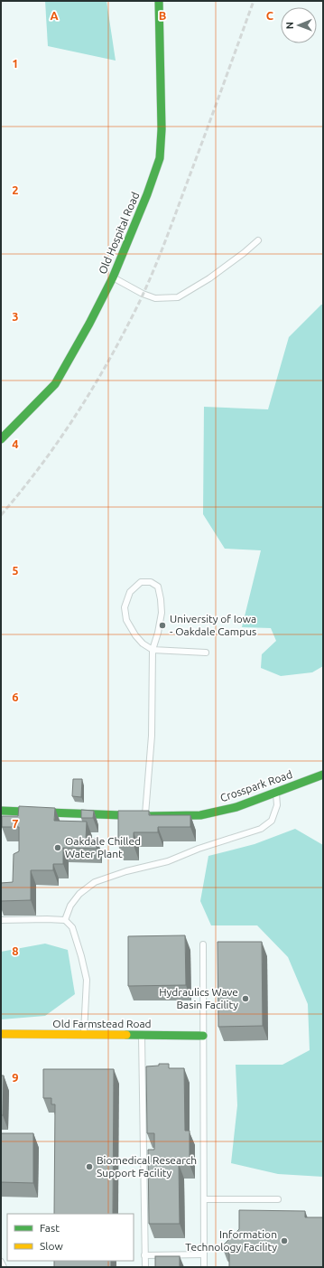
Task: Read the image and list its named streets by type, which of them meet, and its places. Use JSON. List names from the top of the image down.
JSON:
{
  "streets": {
    "street": ["Old Hospital Road", "Crosspark Road", "Old Farmstead Road"]
  },
  "places": [
    "University of Iowa - Oakdale Campus",
    "Oakdale Chilled Water Plant",
    "Hydraulics Wave Basin Facility",
    "Biomedical Research Support Facility",
    "Information Technology Facility"
  ],
  "legend": ["Fast", "Slow"],
  "north": "left",
  "grid": {
    "columns": ["A", "B", "C"],
    "rows": [
      "1",
      "2",
      "3",
      "4",
      "5",
      "6",
      "7",
      "8",
      "9"
    ]
  }
}
